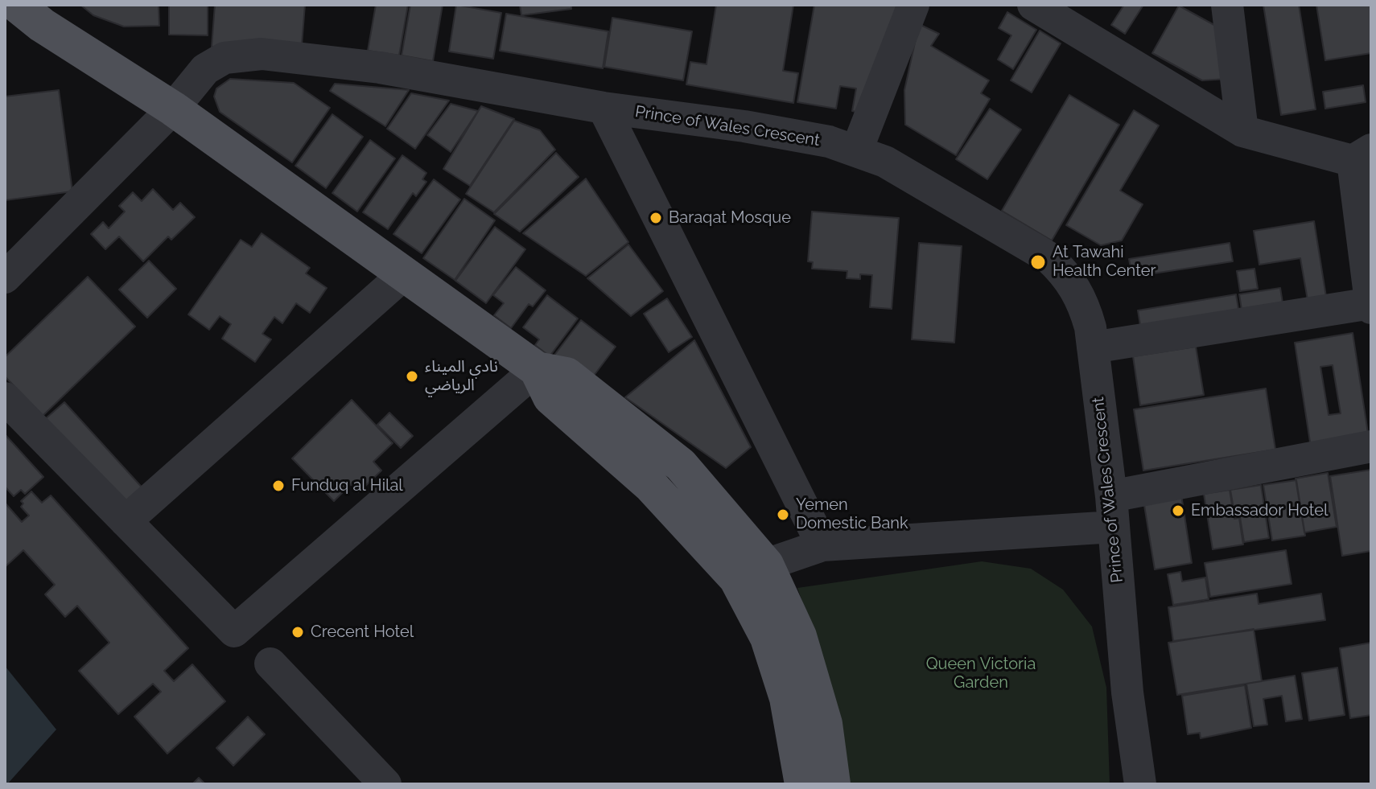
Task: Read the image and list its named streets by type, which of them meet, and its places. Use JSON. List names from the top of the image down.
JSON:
{
  "streets": {
    "street": ["Prince of Wales Crescent"]
  },
  "parks": ["Queen Victoria Garden"],
  "places": [
    "Baraqat Mosque",
    "At Tawahi Health Center",
    "نادي الميناء الرياضي",
    "Funduq al Hilal",
    "Embassador Hotel",
    "Yemen Domestic Bank",
    "Crecent Hotel"
  ]
}
